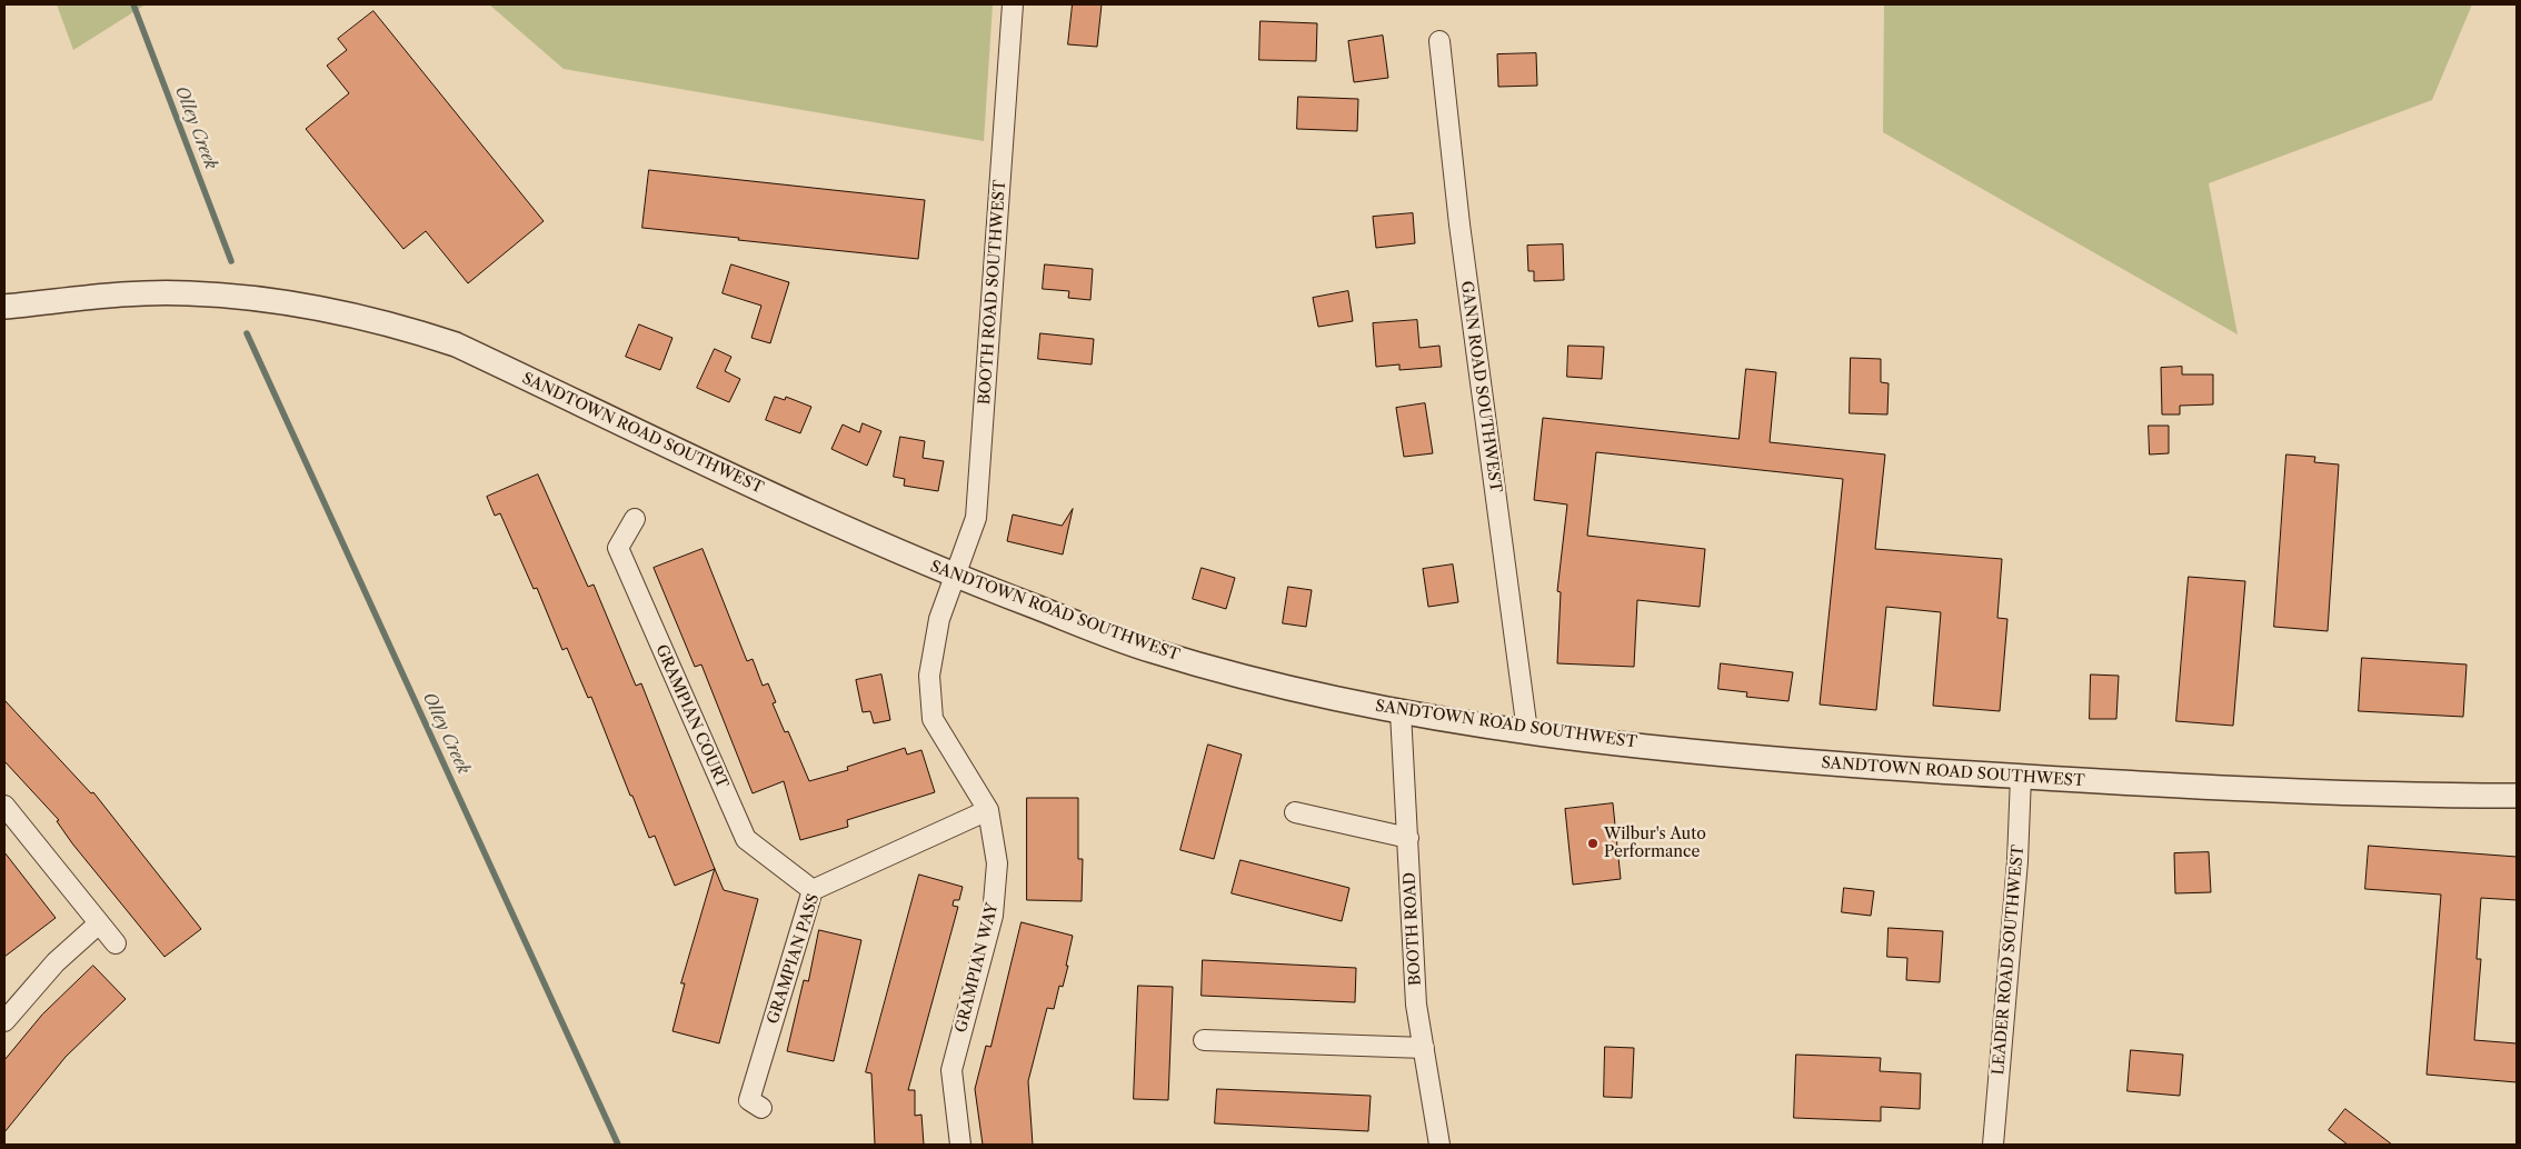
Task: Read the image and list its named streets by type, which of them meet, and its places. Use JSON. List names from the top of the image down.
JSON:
{
  "streets": {
    "street": [
      "BOOTH ROAD SOUTHWEST",
      "GANN ROAD SOUTHWEST",
      "SANDTOWN ROAD SOUTHWEST",
      "GRAMPIAN COURT",
      "BOOTH ROAD",
      "GRAMPIAN PASS",
      "LEADER ROAD SOUTHWEST",
      "GRAMPIAN WAY"
    ]
  },
  "crossings": [
    ["BOOTH ROAD SOUTHWEST", "SANDTOWN ROAD SOUTHWEST"],
    ["BOOTH ROAD SOUTHWEST", "GRAMPIAN WAY"],
    ["GANN ROAD SOUTHWEST", "SANDTOWN ROAD SOUTHWEST"],
    ["SANDTOWN ROAD SOUTHWEST", "BOOTH ROAD"],
    ["SANDTOWN ROAD SOUTHWEST", "LEADER ROAD SOUTHWEST"],
    ["SANDTOWN ROAD SOUTHWEST", "GRAMPIAN WAY"],
    ["GRAMPIAN COURT", "GRAMPIAN PASS"],
    ["GRAMPIAN PASS", "GRAMPIAN WAY"]
  ],
  "water": ["Olley Creek"],
  "places": ["Wilbur's Auto Performance"]
}
